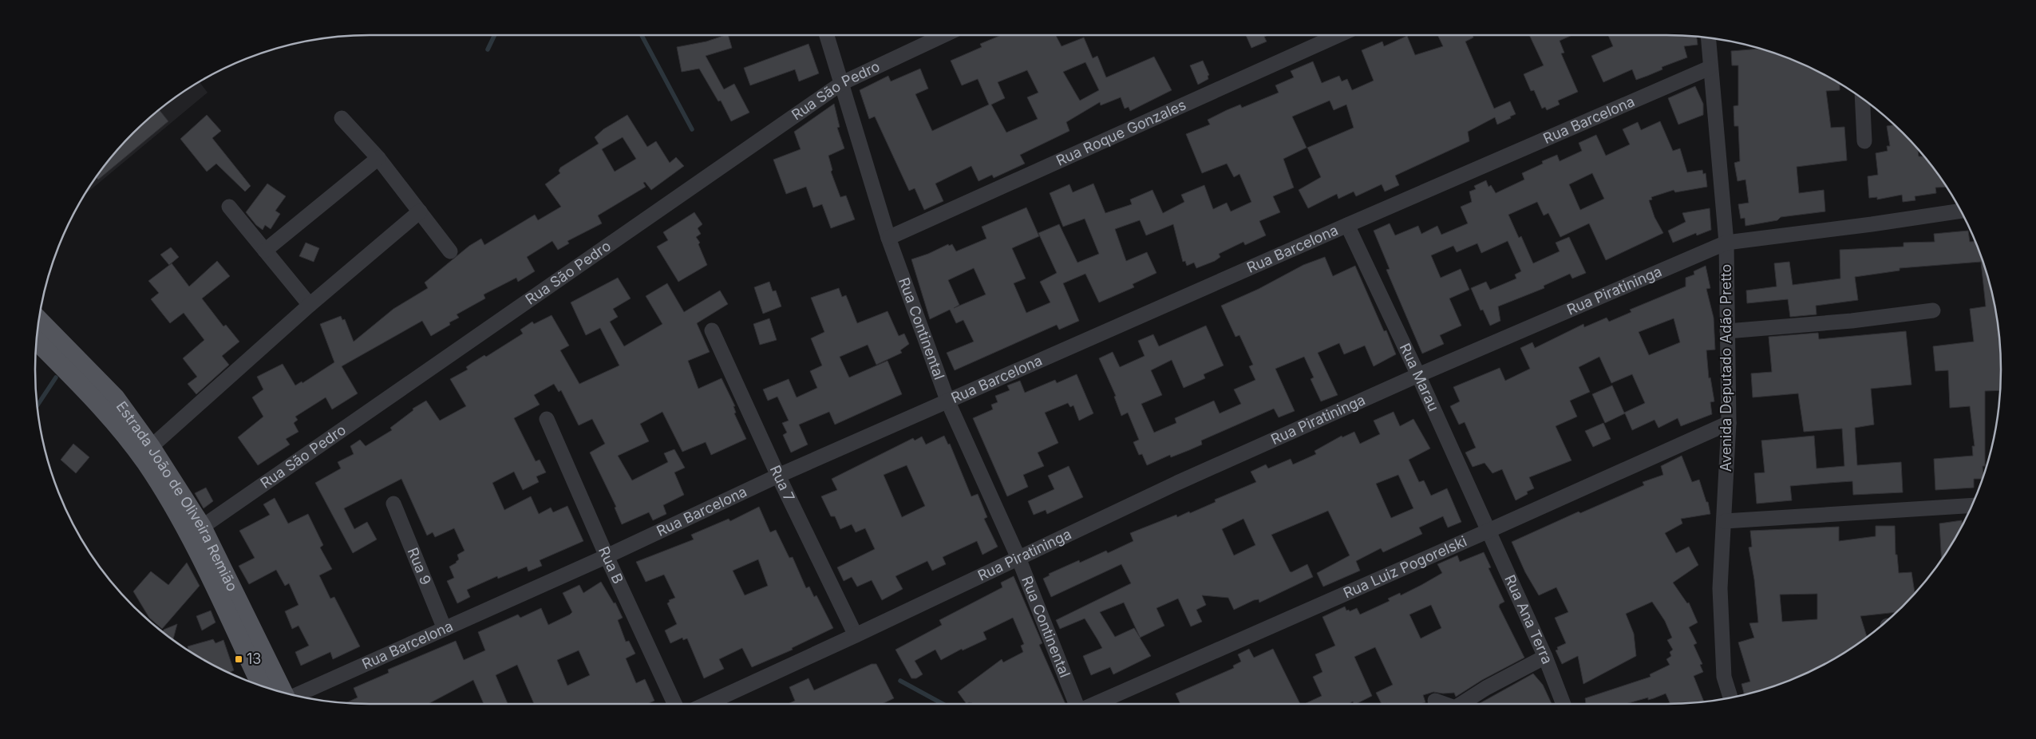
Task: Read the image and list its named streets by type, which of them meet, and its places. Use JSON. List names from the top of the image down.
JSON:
{
  "streets": {
    "main road": ["Estrada João de Oliveira Remião"],
    "street": [
      "Rua São Pedro",
      "Rua Barcelona",
      "Rua Roque Gonzales",
      "Rua Piratininga",
      "Rua Continental",
      "Avenida Deputado Adão Pretto",
      "Rua Marau",
      "Rua 7",
      "Rua B",
      "Rua 9",
      "Rua Luiz Pogorelski",
      "Rua Ana Terra"
    ]
  },
  "crossings": [
    ["Rua São Pedro", "Rua Continental"],
    ["Rua São Pedro", "Estrada João de Oliveira Remião"],
    ["Rua Barcelona", "Rua Continental"],
    ["Rua Barcelona", "Avenida Deputado Adão Pretto"],
    ["Rua Barcelona", "Rua Marau"],
    ["Rua Barcelona", "Rua 7"],
    ["Rua Barcelona", "Rua B"],
    ["Rua Barcelona", "Rua 9"],
    ["Rua Roque Gonzales", "Rua Continental"],
    ["Rua Piratininga", "Rua Continental"],
    ["Rua Piratininga", "Avenida Deputado Adão Pretto"],
    ["Rua Piratininga", "Rua Marau"],
    ["Rua Piratininga", "Rua 7"],
    ["Avenida Deputado Adão Pretto", "Rua Luiz Pogorelski"],
    ["Rua Marau", "Rua Luiz Pogorelski"],
    ["Rua Marau", "Rua Ana Terra"],
    ["Rua Luiz Pogorelski", "Rua Ana Terra"]
  ],
  "places": {
    "transit": ["13"]
  }
}
